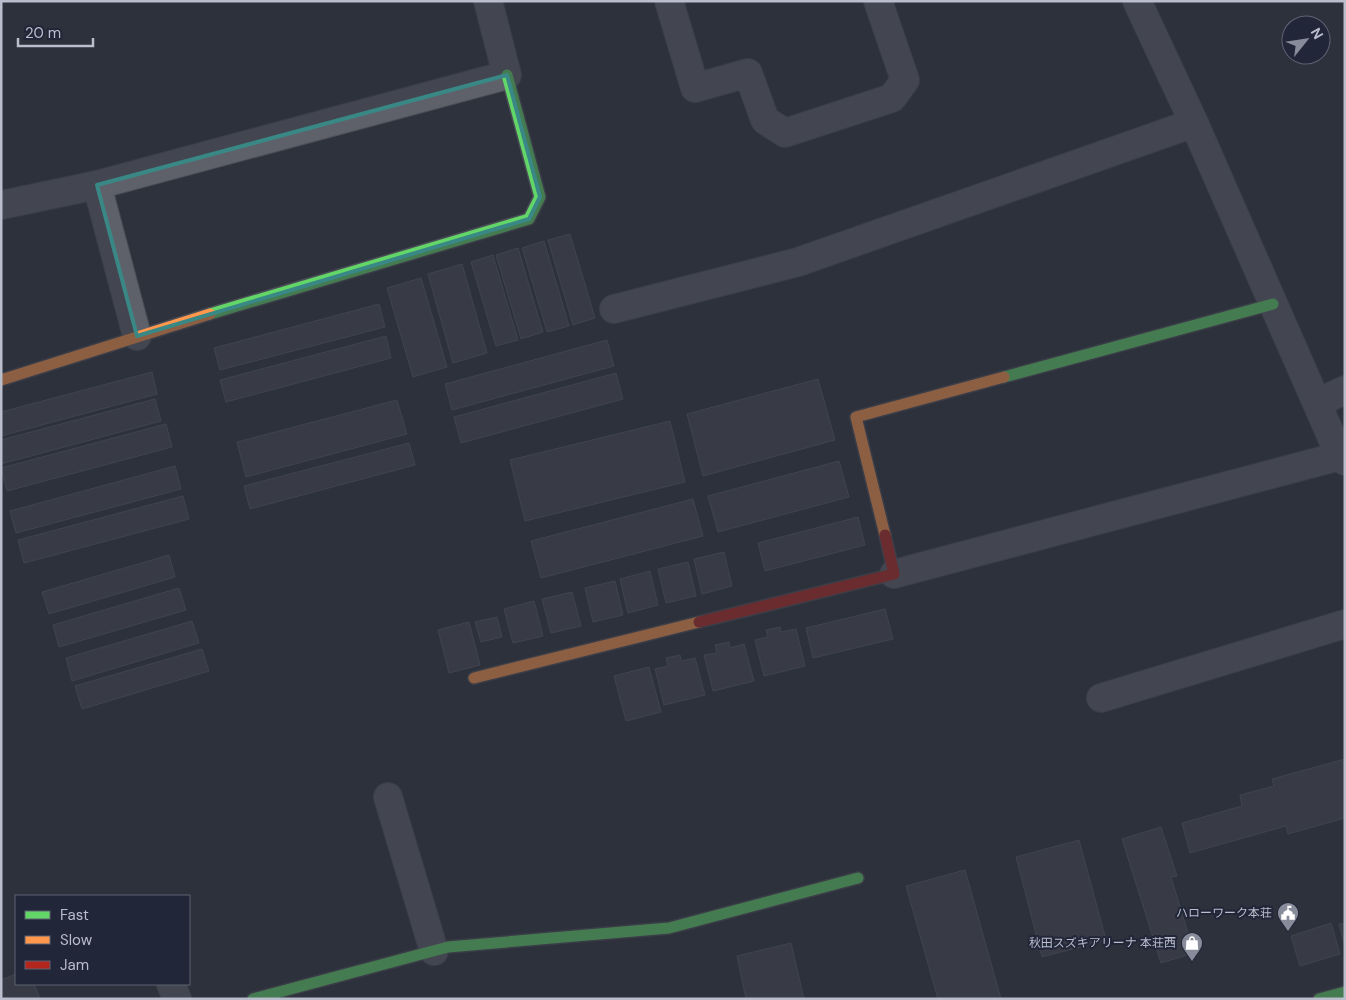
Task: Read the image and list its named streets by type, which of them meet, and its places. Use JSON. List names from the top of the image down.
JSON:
{
  "places": {
    "public building": ["ハローワーク本荘"],
    "shop": ["秋田スズキアリーナ 本荘西"]
  },
  "legend": ["Fast", "Slow", "Jam"],
  "scale_bar": "20 m",
  "north": "top right"
}
